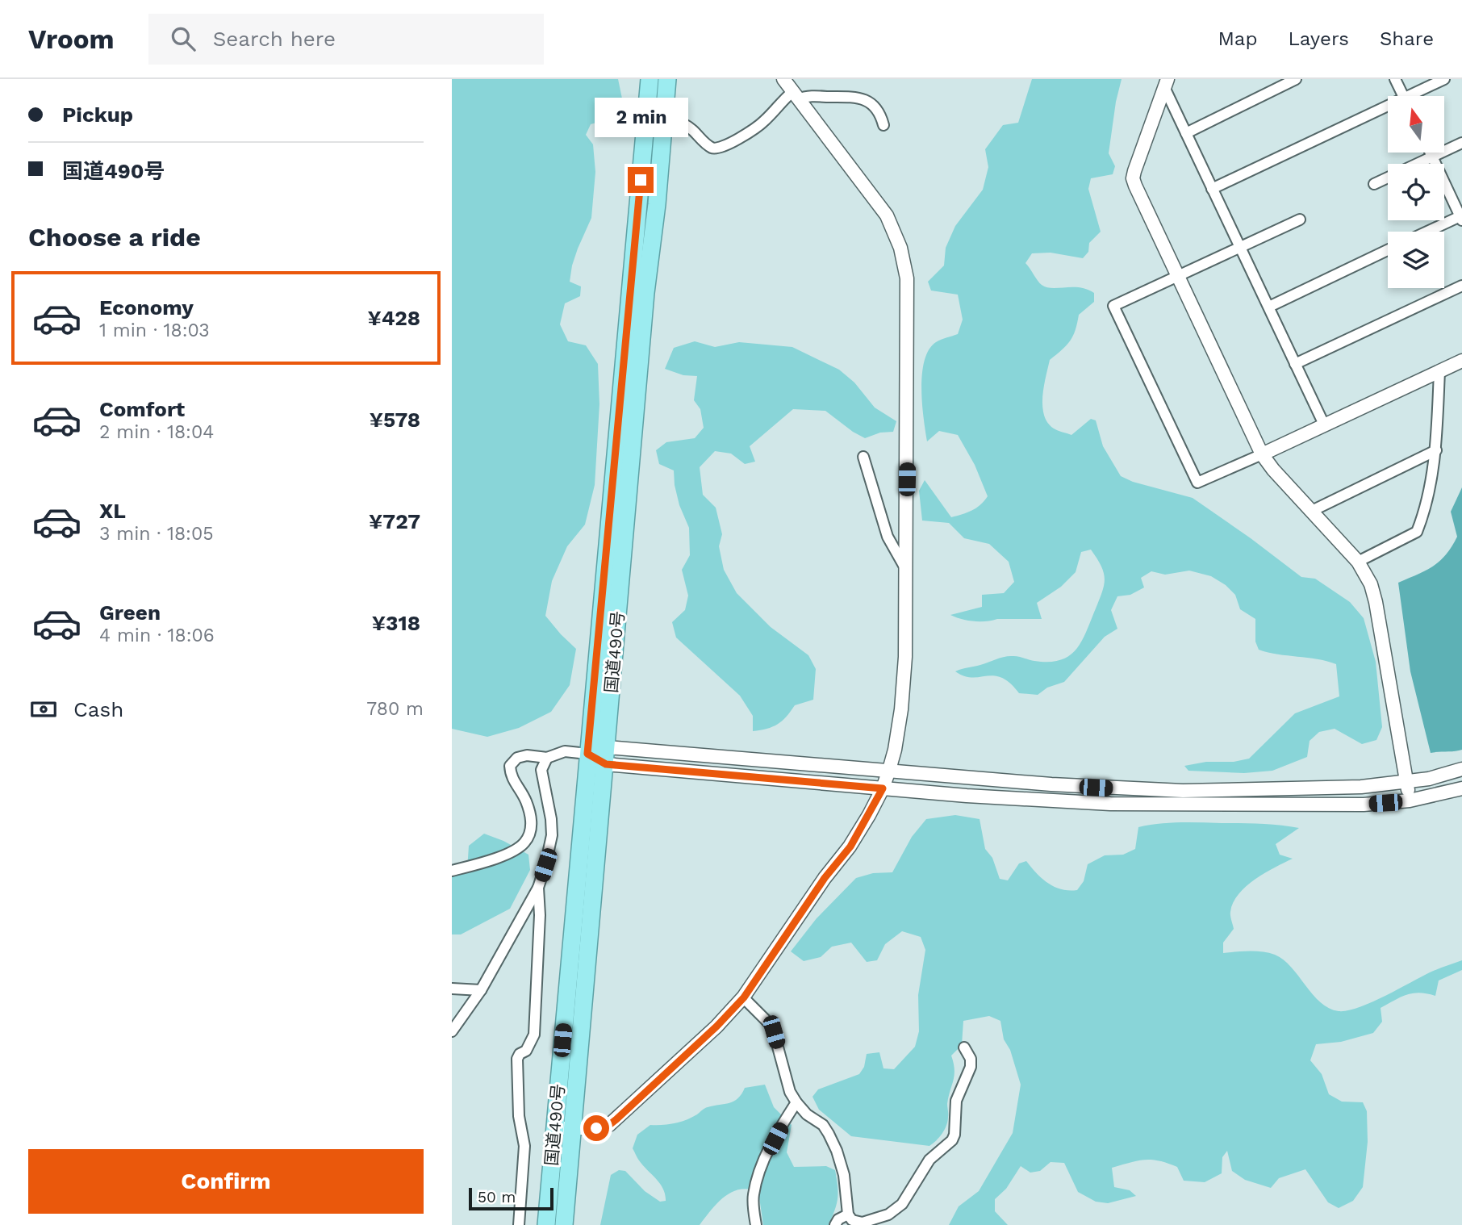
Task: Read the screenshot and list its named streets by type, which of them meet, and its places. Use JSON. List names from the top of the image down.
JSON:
{
  "streets": {
    "highway": ["国道490号"]
  },
  "scale_bar": "50 m",
  "north": "top",
  "page": {
    "header": "Vroom",
    "search": "Search here",
    "nav": ["Map", "Layers", "Share"],
    "banner": ["Pickup", "国道490号"],
    "bubble": "2 min",
    "heading": "Choose a ride",
    "list": [
      {
        "name": "Economy",
        "note": "1 min · 18:03",
        "value": "¥428"
      },
      {
        "name": "Comfort",
        "note": "2 min · 18:04",
        "value": "¥578"
      },
      {
        "name": "XL",
        "note": "3 min · 18:05",
        "value": "¥727"
      },
      {
        "name": "Green",
        "note": "4 min · 18:06",
        "value": "¥318"
      }
    ],
    "pay": ["Cash", "780 m"],
    "buttons": "Confirm",
    "scale": "50 m"
  }
}
